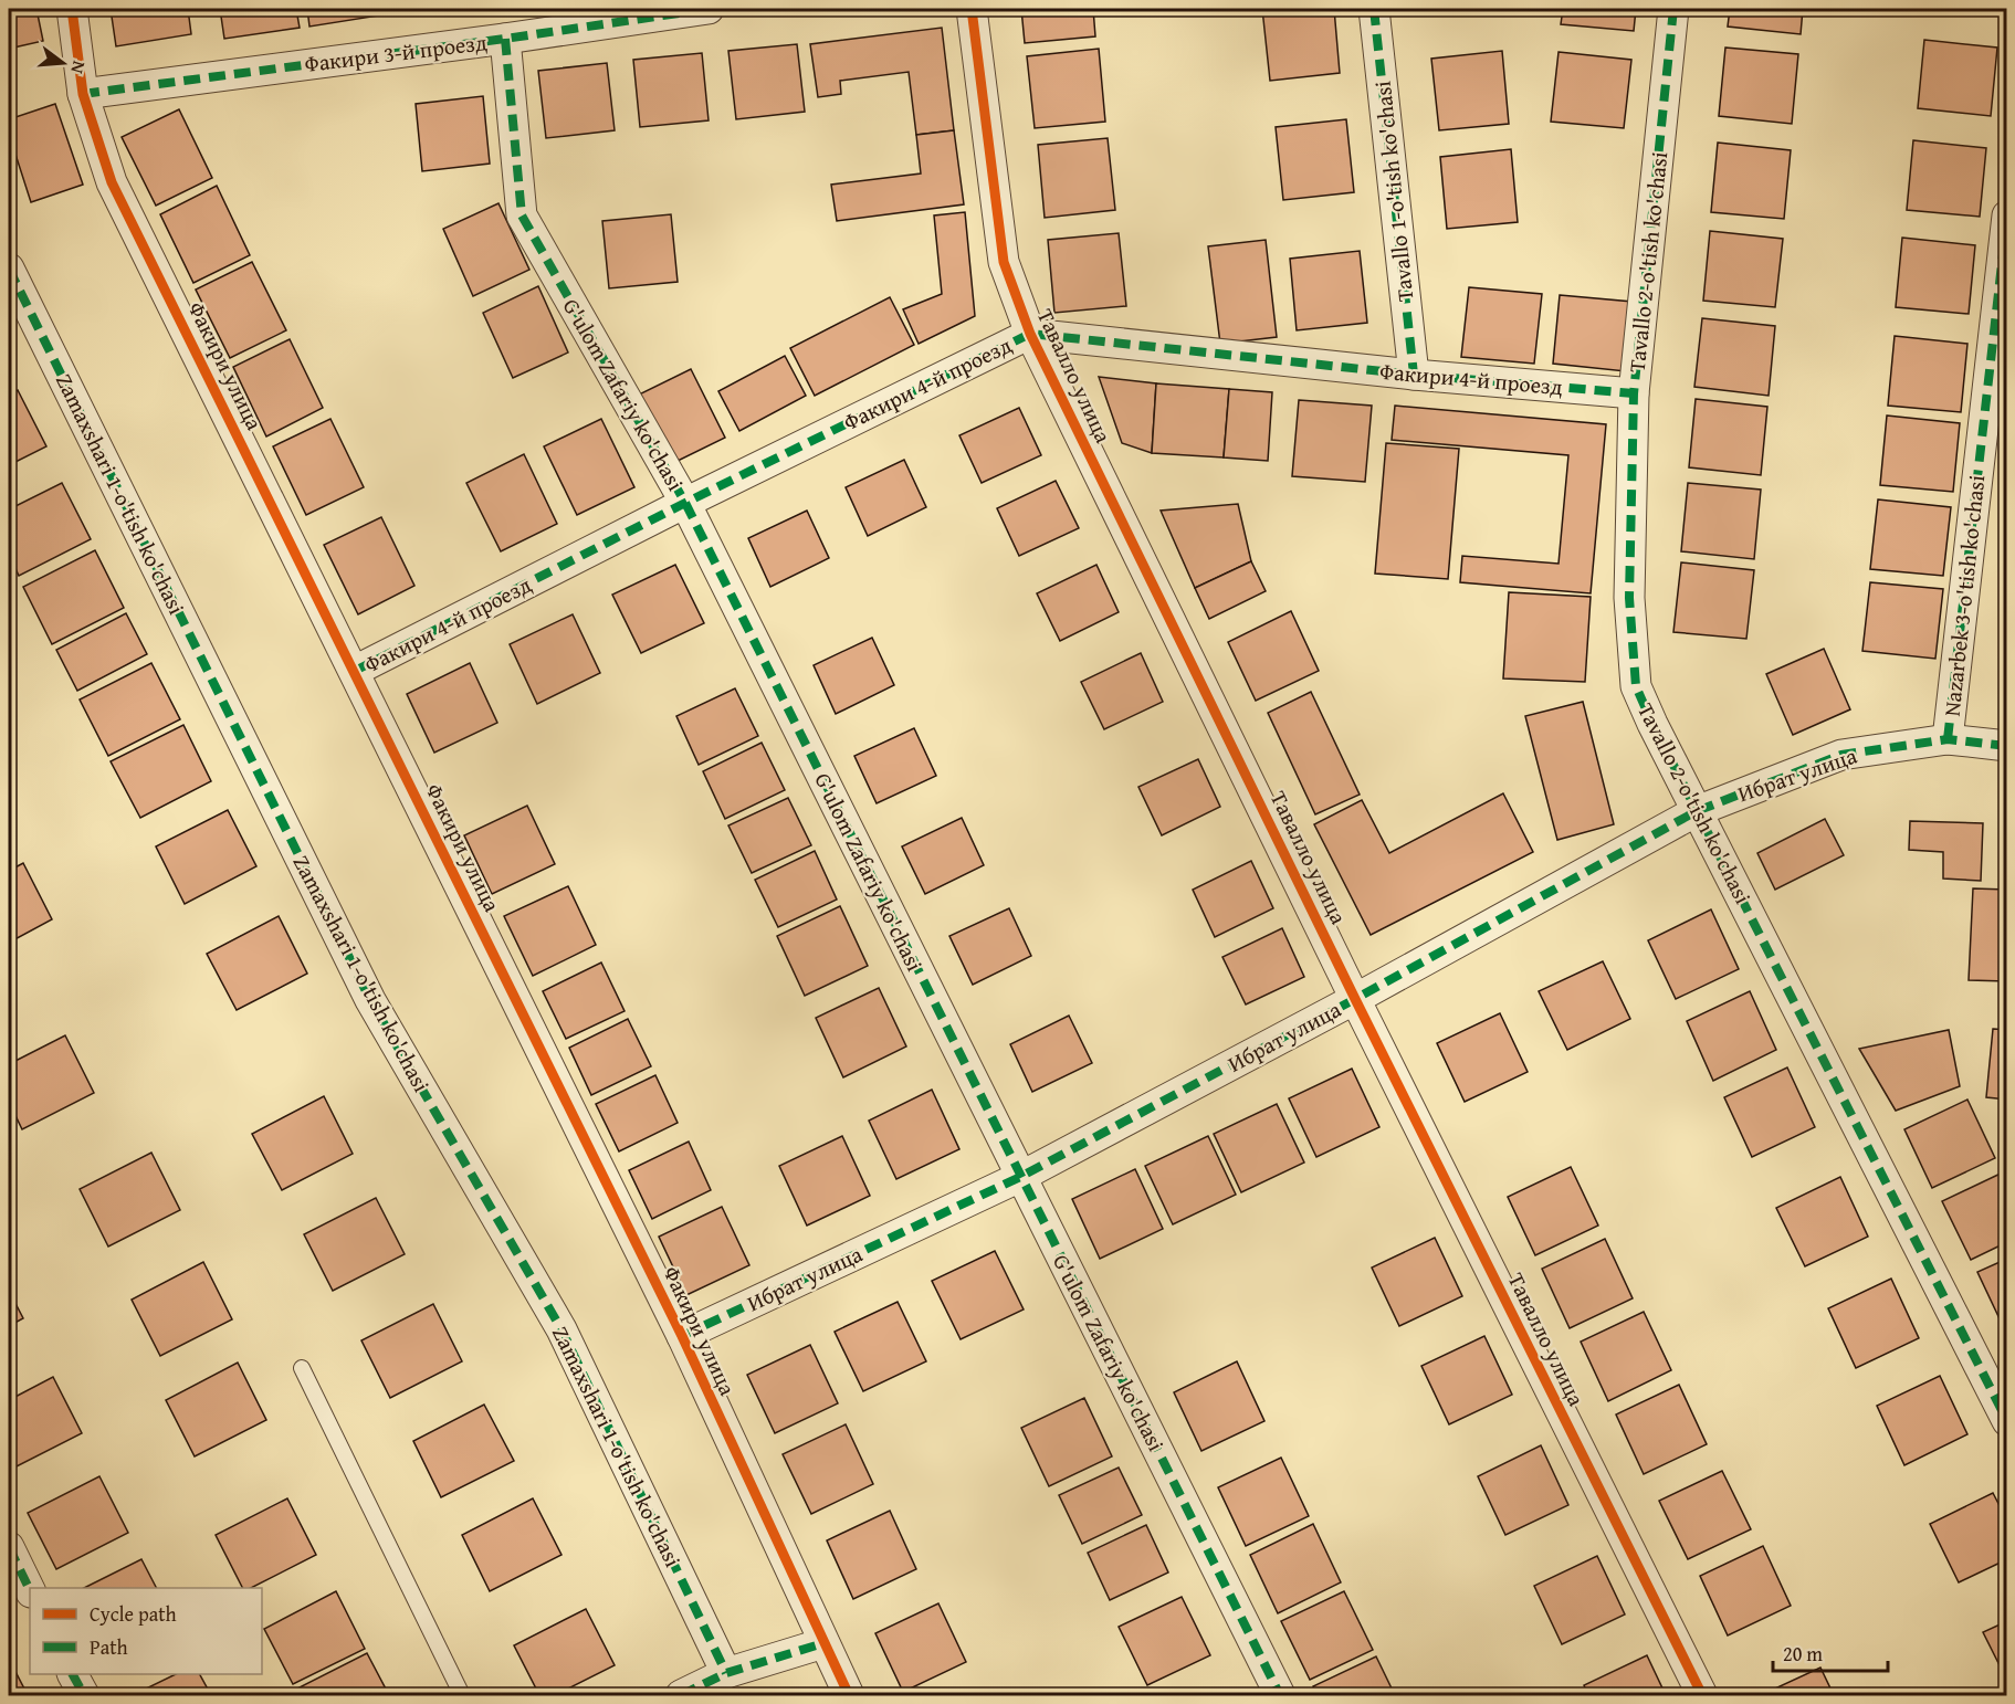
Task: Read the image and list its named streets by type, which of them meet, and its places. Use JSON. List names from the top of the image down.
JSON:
{
  "streets": {
    "street": [
      "Факири 3-й проезд",
      "Tavallo 1-o'tish ko'chasi",
      "Tavallo 2-o'tish ko'chasi",
      "Факири улица",
      "Тавалло улица",
      "Факири 4-й проезд",
      "G'ulom Zafariy ko'chasi",
      "Zamaxshari 1-o'tish ko'chasi",
      "Nazarbek 3-o'tish ko'chasi",
      "Ибрат улица"
    ]
  },
  "crossings": [
    ["Факири 3-й проезд", "Факири улица"],
    ["Факири 3-й проезд", "G'ulom Zafariy ko'chasi"],
    ["Tavallo 1-o'tish ko'chasi", "Факири 4-й проезд"],
    ["Tavallo 2-o'tish ko'chasi", "Факири 4-й проезд"],
    ["Tavallo 2-o'tish ko'chasi", "Ибрат улица"],
    ["Факири улица", "Факири 4-й проезд"],
    ["Факири улица", "Ибрат улица"],
    ["Тавалло улица", "Факири 4-й проезд"],
    ["Тавалло улица", "Ибрат улица"],
    ["Факири 4-й проезд", "G'ulom Zafariy ko'chasi"],
    ["G'ulom Zafariy ko'chasi", "Ибрат улица"],
    ["Nazarbek 3-o'tish ko'chasi", "Ибрат улица"]
  ],
  "legend": ["Cycle path", "Path"],
  "scale_bar": "20 m",
  "north": "right"
}
